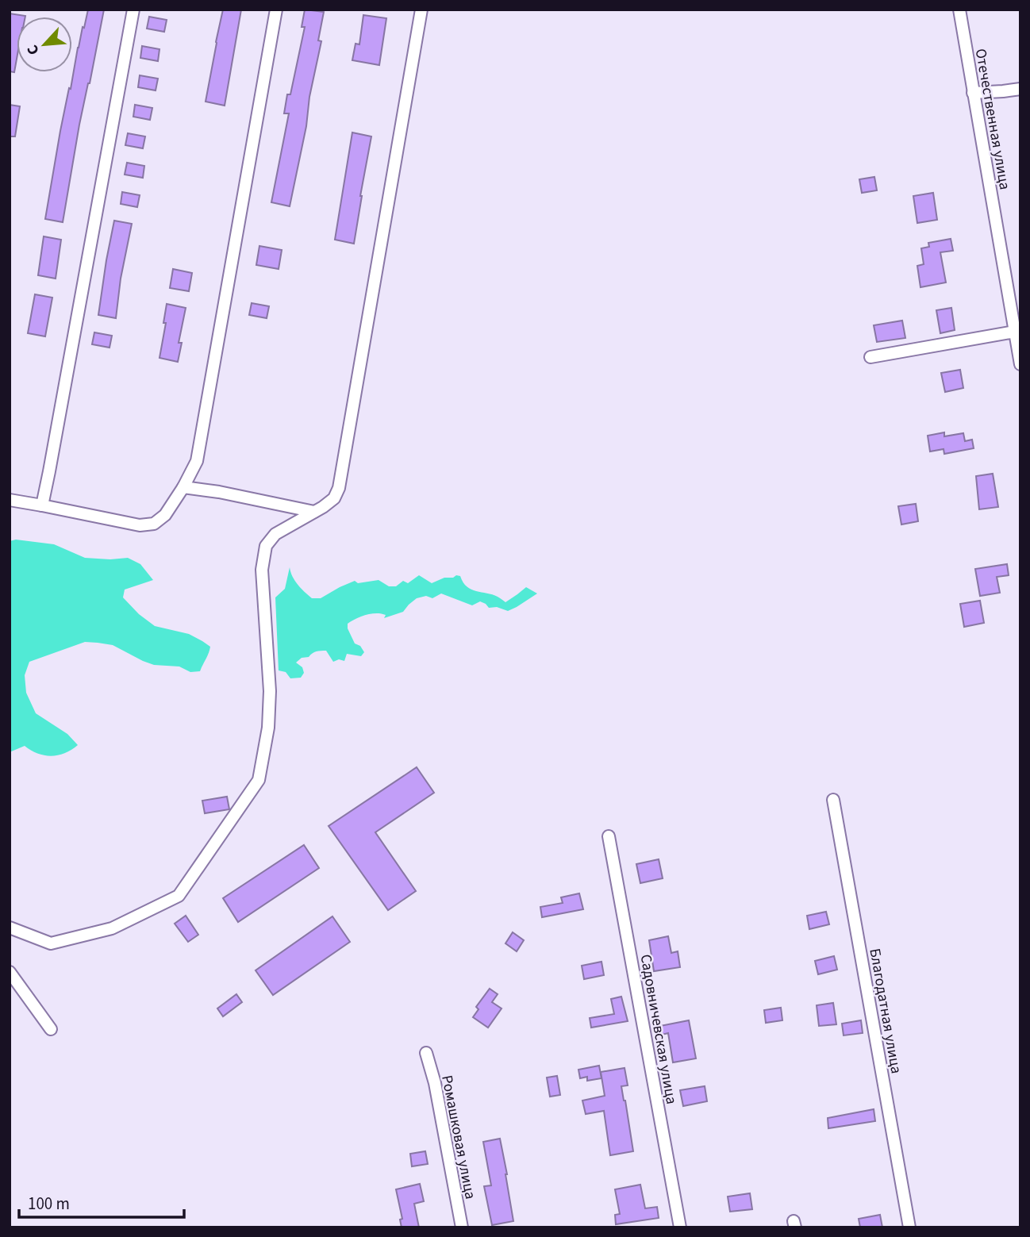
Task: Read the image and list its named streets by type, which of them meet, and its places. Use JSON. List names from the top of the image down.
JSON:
{
  "streets": {
    "street": [
      "Отечественная улица",
      "Благодатная улица",
      "Садовничевская улица",
      "Ромашковая улица"
    ]
  },
  "scale_bar": "100 m",
  "north": "bottom left"
}
